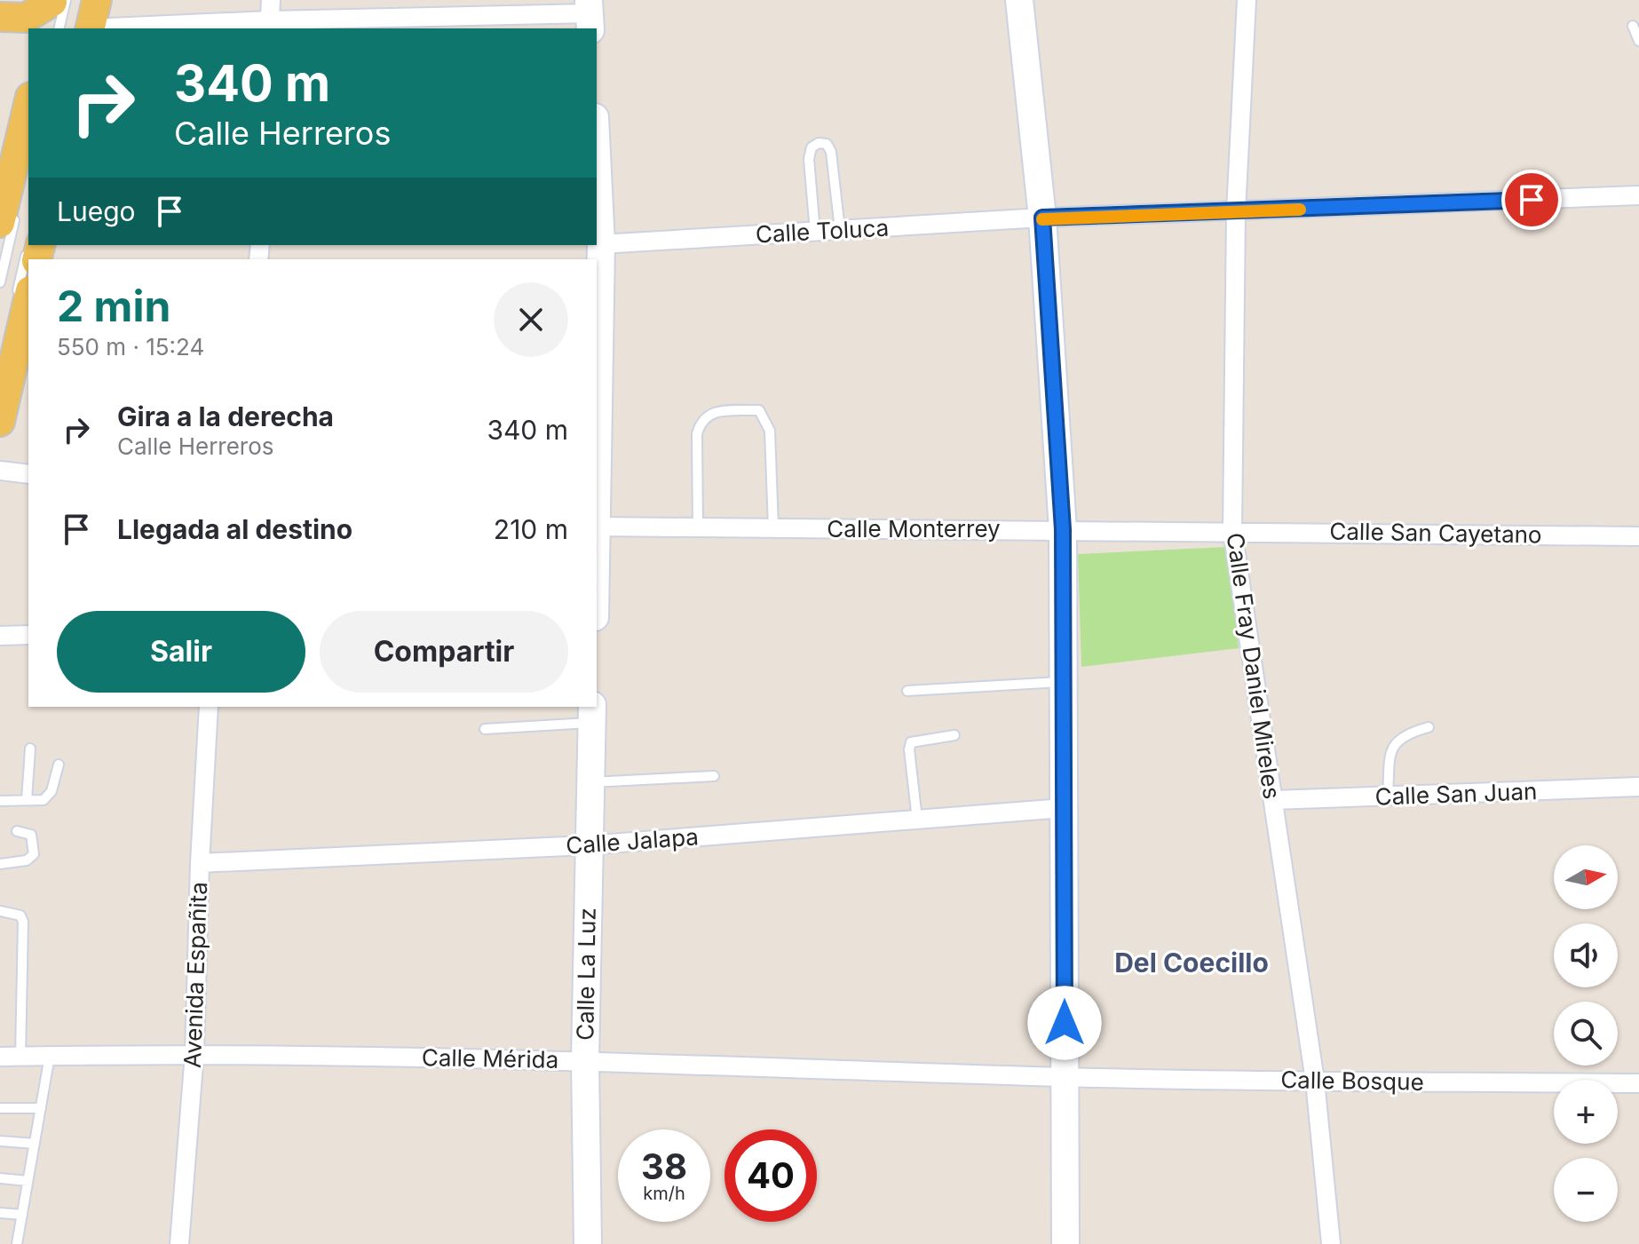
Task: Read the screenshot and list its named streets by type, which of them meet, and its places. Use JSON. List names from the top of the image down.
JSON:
{
  "streets": {
    "street": [
      "Calle Toluca",
      "Calle Monterrey",
      "Calle San Cayetano",
      "Calle Fray Daniel Mireles",
      "Calle San Juan",
      "Calle Jalapa",
      "Calle La Luz",
      "Avenida Españita",
      "Calle Mérida",
      "Calle Bosque"
    ]
  },
  "crossings": [
    ["Calle Toluca", "Calle Fray Daniel Mireles"],
    ["Calle Monterrey", "Calle San Cayetano"],
    ["Calle Monterrey", "Calle Fray Daniel Mireles"],
    ["Calle San Cayetano", "Calle Fray Daniel Mireles"],
    ["Calle Fray Daniel Mireles", "Calle San Juan"],
    ["Calle Fray Daniel Mireles", "Calle Bosque"],
    ["Calle Jalapa", "Calle La Luz"],
    ["Calle Jalapa", "Avenida Españita"],
    ["Calle La Luz", "Calle Mérida"],
    ["Avenida Españita", "Calle Mérida"],
    ["Calle Mérida", "Calle Bosque"]
  ],
  "districts": ["Del Coecillo"],
  "north": "right",
  "page": {
    "turn": ["340 m", "Calle Herreros"],
    "then": "Luego",
    "heading": ["2 min", "550 m · 15:24"],
    "list": [
      {
        "name": "Gira a la derecha",
        "note": "Calle Herreros",
        "value": "340 m"
      },
      {
        "name": "Llegada al destino",
        "value": "210 m"
      }
    ],
    "buttons": ["Salir", "Compartir"],
    "map_buttons": ["+", "−"],
    "speed": "38 km/h",
    "limit": "40"
  }
}
